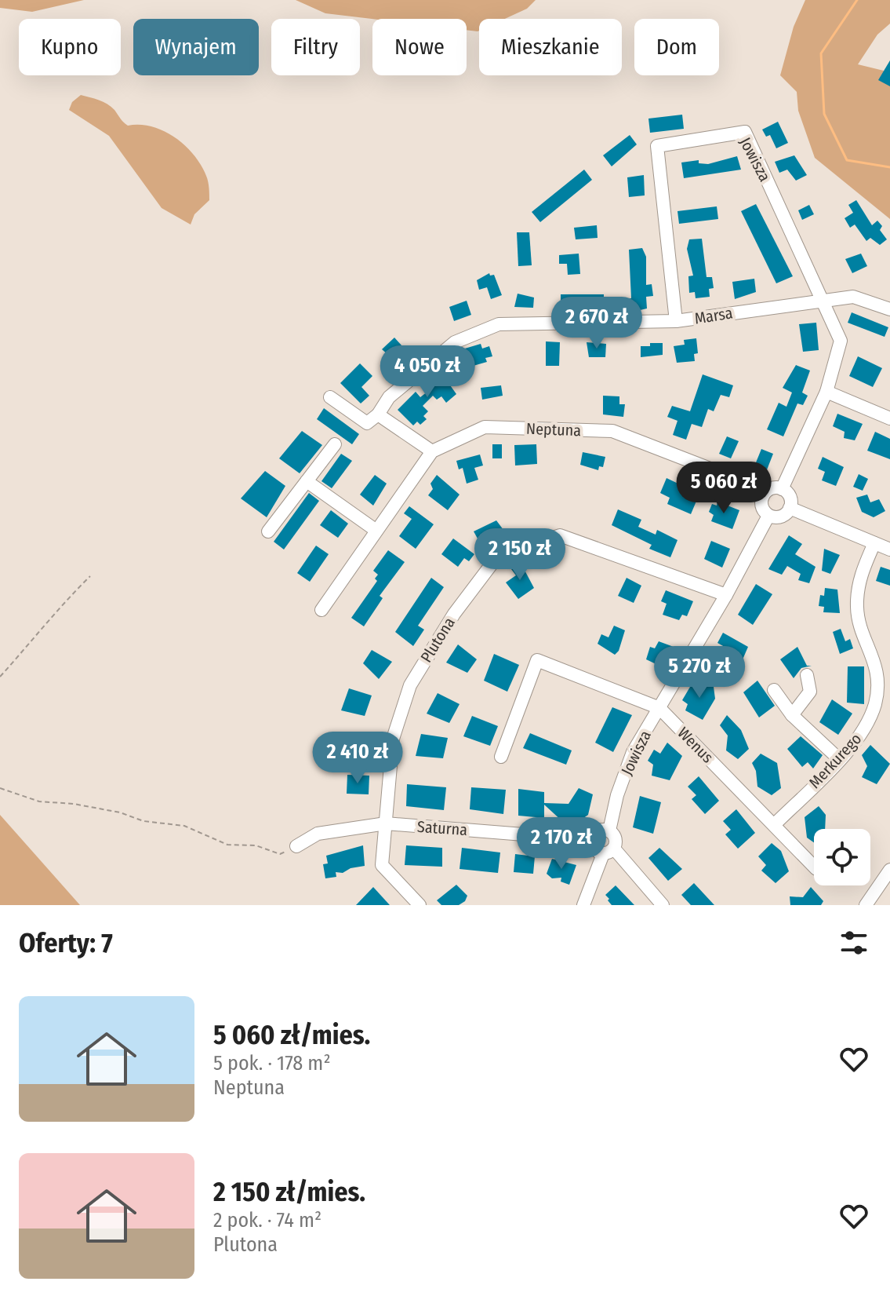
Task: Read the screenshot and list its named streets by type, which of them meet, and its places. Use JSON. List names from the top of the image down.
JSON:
{
  "streets": {
    "street": [
      "Jowisza",
      "Marsa",
      "Neptuna",
      "Plutona",
      "Wenus",
      "Merkurego",
      "Saturna"
    ]
  },
  "crossings": [
    ["Jowisza", "Marsa"],
    ["Jowisza", "Neptuna"],
    ["Jowisza", "Plutona"],
    ["Jowisza", "Wenus"],
    ["Jowisza", "Saturna"],
    ["Plutona", "Saturna"],
    ["Wenus", "Merkurego"]
  ],
  "page": {
    "chip": [
      "Kupno",
      "Wynajem",
      "Filtry",
      "Nowe",
      "Mieszkanie",
      "Dom"
    ],
    "price": [
      "2 670 zł",
      "4 050 zł",
      "5 060 zł",
      "2 150 zł",
      "5 270 zł",
      "2 410 zł",
      "2 170 zł"
    ],
    "heading": "Oferty: 7",
    "list": [
      {
        "name": "5 060 zł/mies.",
        "note": "5 pok. · 178 m² · Neptuna"
      },
      {
        "name": "2 150 zł/mies.",
        "note": "2 pok. · 74 m² · Plutona"
      }
    ]
  }
}
